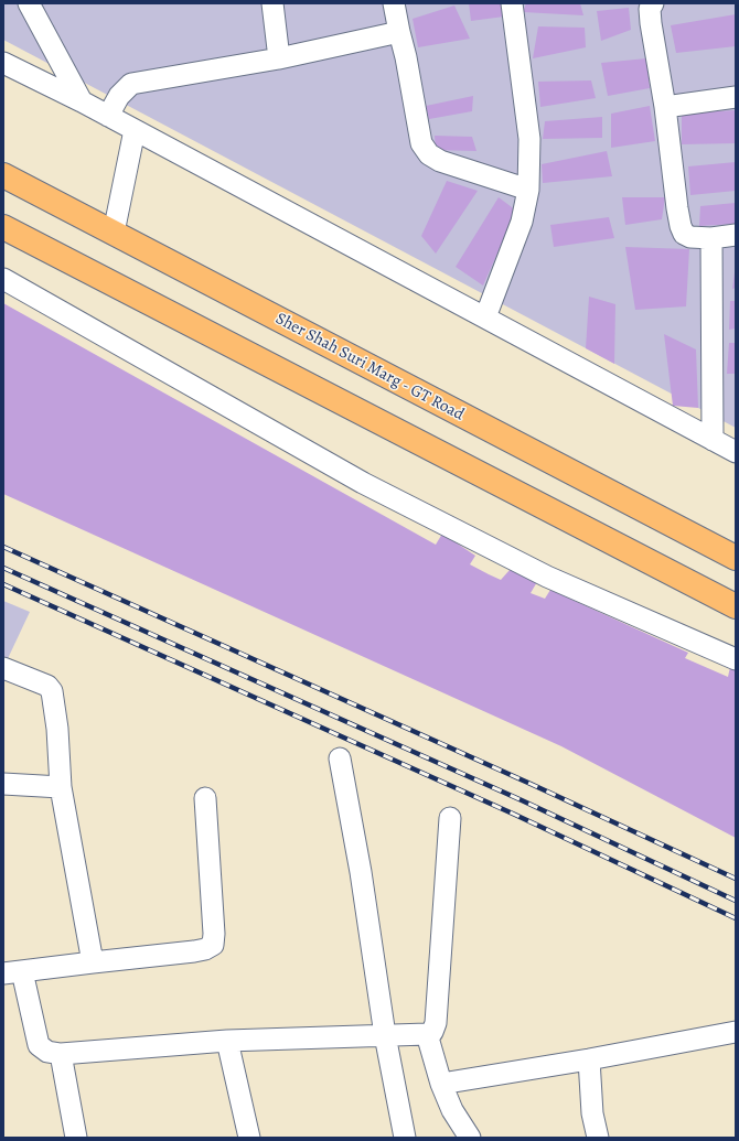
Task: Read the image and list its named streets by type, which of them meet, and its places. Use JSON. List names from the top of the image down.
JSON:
{
  "streets": {
    "main road": ["Sher Shah Suri Marg - GT Road"]
  }
}
